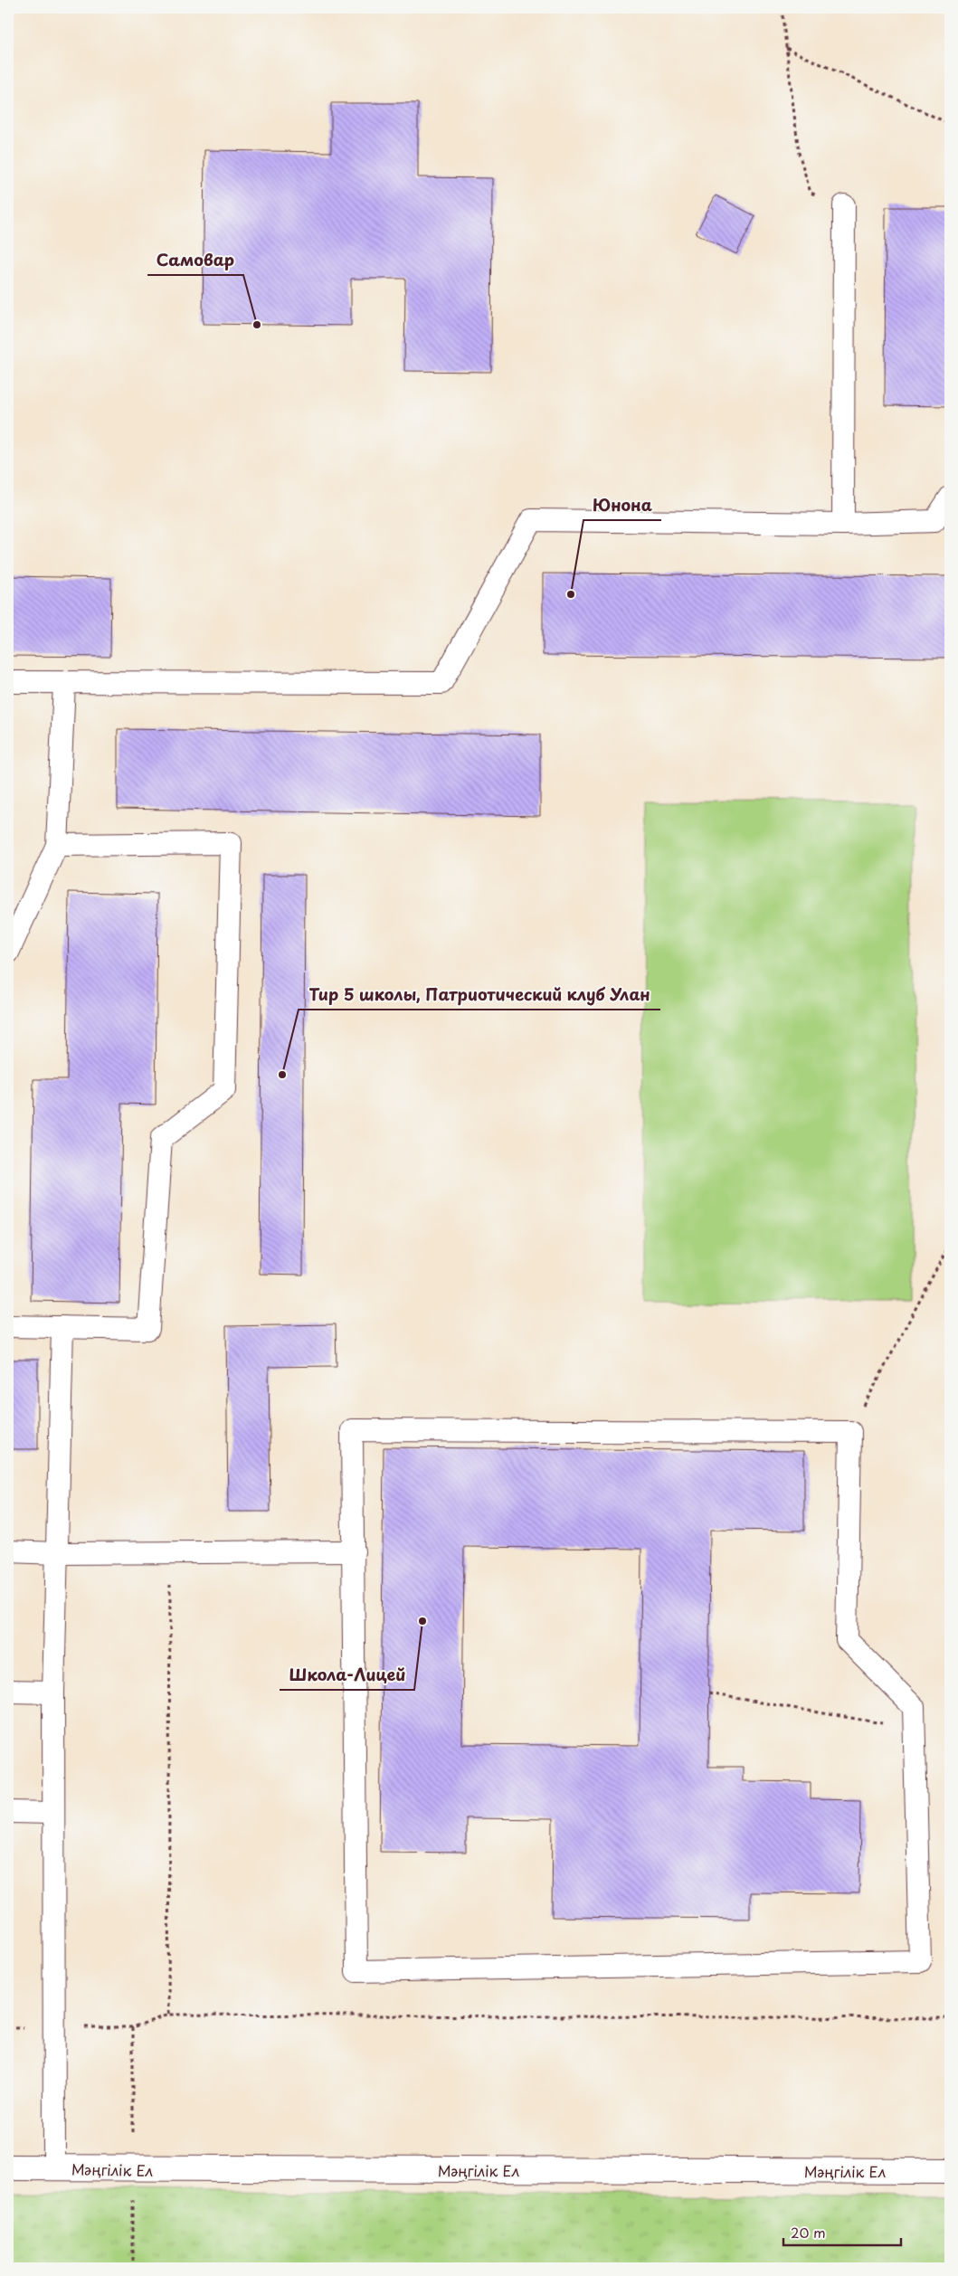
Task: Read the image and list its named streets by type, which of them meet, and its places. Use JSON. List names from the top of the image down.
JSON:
{
  "streets": {
    "street": ["Мәңгілік Ел"]
  },
  "places": [
    "Самовар",
    "Юнона",
    "Тир 5 школы, Патриотический клуб Улан",
    "Школа-Лицей"
  ],
  "scale_bar": "20 m"
}
